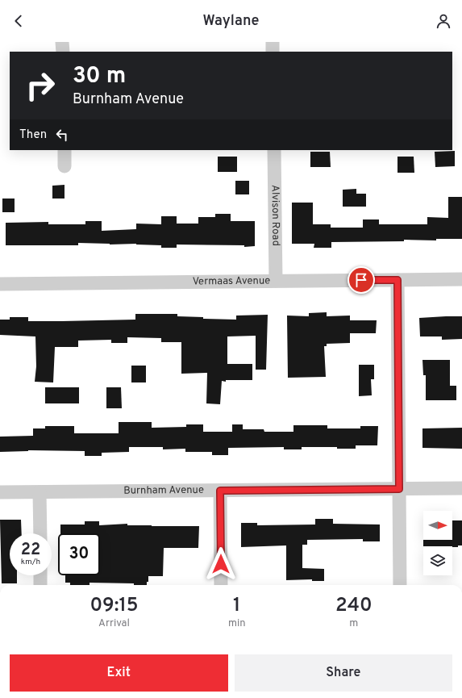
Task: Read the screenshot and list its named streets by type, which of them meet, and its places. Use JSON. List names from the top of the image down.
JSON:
{
  "streets": {
    "street": ["Alvison Road", "Vermaas Avenue", "Burnham Avenue"]
  },
  "crossings": [
    ["Alvison Road", "Vermaas Avenue"]
  ],
  "north": "right",
  "page": {
    "header": "Waylane",
    "turn": ["30 m", "Burnham Avenue"],
    "then": "Then",
    "speed": "22 km/h",
    "limit": "30",
    "eta": [
      "09:15",
      "Arrival",
      "1",
      "min",
      "240",
      "m"
    ],
    "buttons": ["Exit", "Share"]
  }
}
